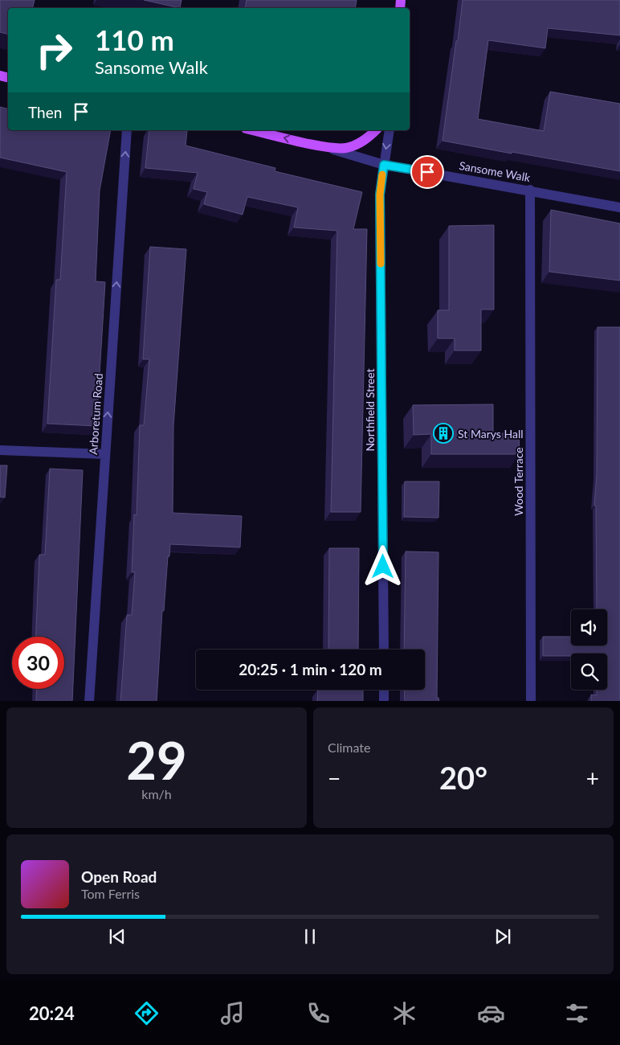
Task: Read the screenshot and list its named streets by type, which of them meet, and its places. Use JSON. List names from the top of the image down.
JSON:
{
  "streets": {
    "main road": ["Sansome Walk"],
    "street": ["Northfield Street", "Arboretum Road", "Wood Terrace"]
  },
  "crossings": [
    ["Sansome Walk", "Northfield Street"],
    ["Sansome Walk", "Wood Terrace"]
  ],
  "one_way": ["Arboretum Road"],
  "places": {
    "building": ["St Marys Hall"]
  },
  "page": {
    "turn": ["110 m", "Sansome Walk"],
    "then": "Then",
    "limit": "30",
    "trip": "20:25 · 1 min · 120 m",
    "tile": [
      ["29", "km/h"],
      "Climate"
    ],
    "heat": ["−", "20°", "+"],
    "song": ["Open Road", "Tom Ferris"],
    "tabs": "20:24"
  }
}
